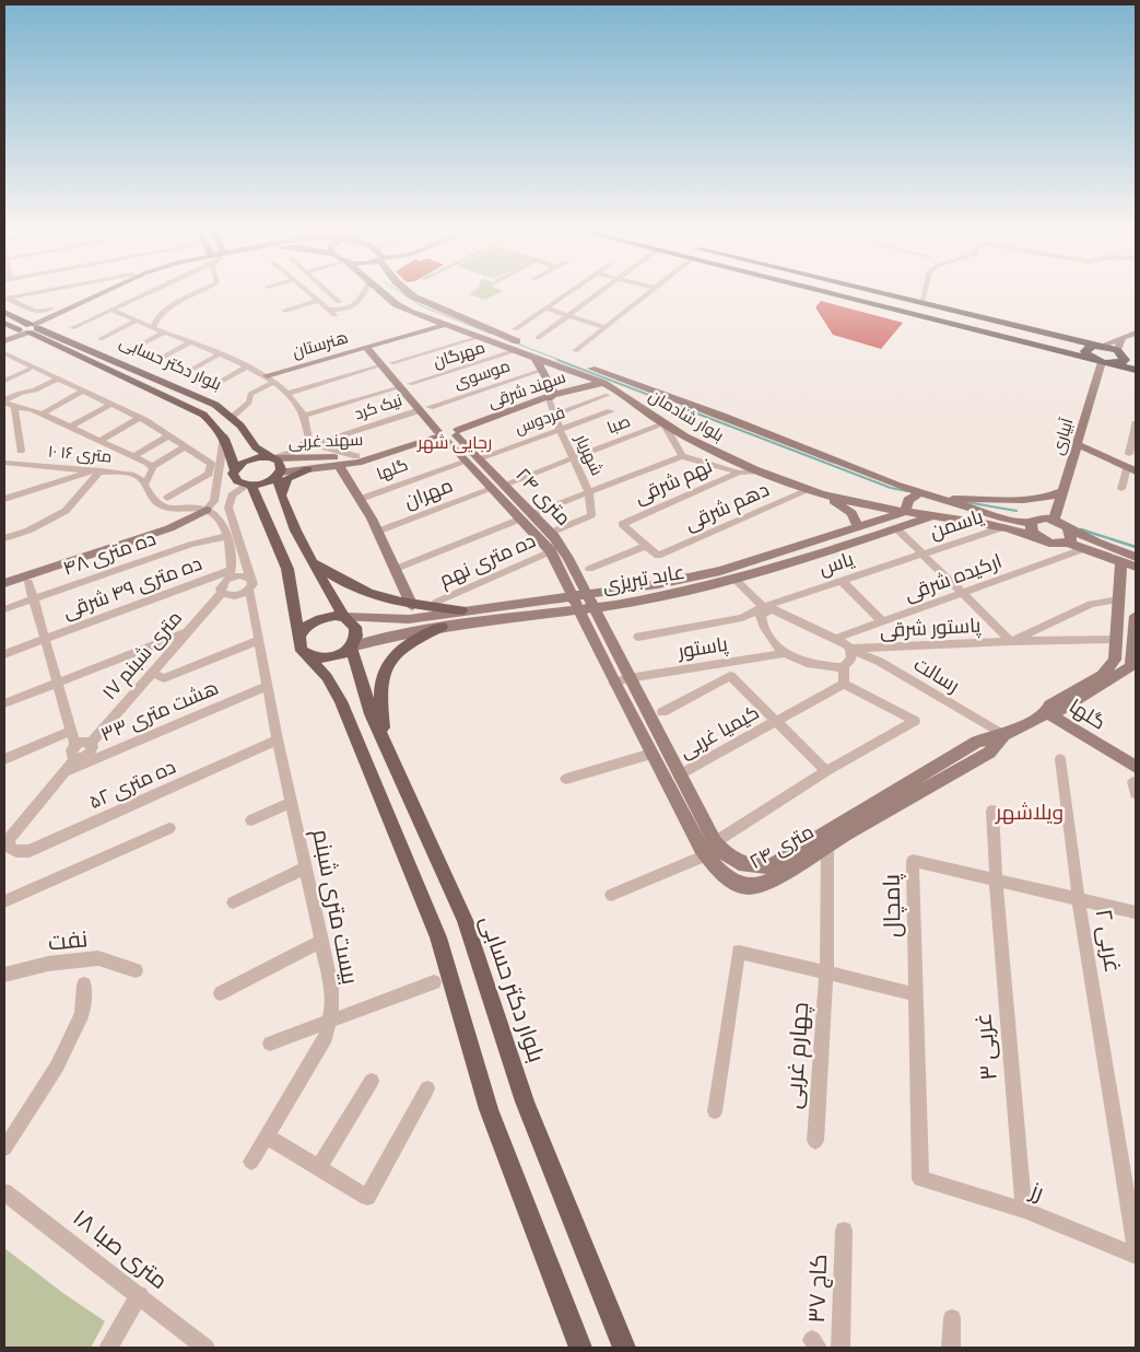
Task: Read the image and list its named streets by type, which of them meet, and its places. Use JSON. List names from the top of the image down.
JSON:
{
  "streets": {
    "main road": [
      "هنرستان",
      "بلوار دکتر حسابی",
      "سهند شرقی",
      "بلوار شادمان",
      "آبیاری",
      "سهند غربی",
      "گلها",
      "۲۴ متری",
      "عابد تبریزی"
    ],
    "street": [
      "مهرگان",
      "موسوی",
      "نیک کرد",
      "فردوس",
      "صبا",
      "۱۰ متری ۱۶",
      "شهریار",
      "نهم شرقی",
      "مهران",
      "دهم شرقی",
      "یاسمن",
      "ده متری ۴۸",
      "ده متری نهم",
      "یاس",
      "ارکیده شرقی",
      "ده متری ۴۹ شرقی",
      "پاستور شرقی",
      "پاستور",
      "۱۷ متری شبنم",
      "رسالت",
      "هشت متری ۳۳",
      "کیمیا غربی",
      "ده متری ۵۲",
      "پامچال",
      "بیست متری شبنم",
      "نفت",
      "۲ غربی",
      "۳ غربی",
      "چهارم غربی",
      "رز",
      "متری صبا ۱۸",
      "کاج ۳۷"
    ]
  },
  "crossings": [
    ["هنرستان", "بلوار شادمان"],
    ["هنرستان", "۲۴ متری"],
    ["مهرگان", "بلوار شادمان"],
    ["مهرگان", "۲۴ متری"],
    ["بلوار دکتر حسابی", "نیک کرد"],
    ["بلوار دکتر حسابی", "سهند غربی"],
    ["بلوار دکتر حسابی", "عابد تبریزی"],
    ["موسوی", "نیک کرد"],
    ["موسوی", "۲۴ متری"],
    ["سهند شرقی", "بلوار شادمان"],
    ["سهند شرقی", "سهند غربی"],
    ["سهند شرقی", "شهریار"],
    ["سهند شرقی", "۲۴ متری"],
    ["نیک کرد", "سهند غربی"],
    ["نیک کرد", "۲۴ متری"],
    ["بلوار شادمان", "صبا"],
    ["بلوار شادمان", "آبیاری"],
    ["بلوار شادمان", "دهم شرقی"],
    ["بلوار شادمان", "یاسمن"],
    ["بلوار شادمان", "ارکیده شرقی"],
    ["بلوار شادمان", "عابد تبریزی"],
    ["فردوس", "شهریار"],
    ["فردوس", "۲۴ متری"],
    ["صبا", "شهریار"],
    ["صبا", "مهران"],
    ["صبا", "۲۴ متری"],
    ["سهند غربی", "۲۴ متری"],
    ["شهریار", "۲۴ متری"],
    ["گلها", "۲۴ متری"],
    ["نهم شرقی", "دهم شرقی"],
    ["مهران", "۲۴ متری"],
    ["۲۴ متری", "ده متری نهم"],
    ["۲۴ متری", "عابد تبریزی"],
    ["۲۴ متری", "پاستور"],
    ["۲۴ متری", "رسالت"],
    ["۲۴ متری", "کیمیا غربی"],
    ["۲۴ متری", "چهارم غربی"],
    ["یاسمن", "یاس"],
    ["یاس", "رسالت"],
    ["ارکیده شرقی", "رسالت"],
    ["ده متری ۴۹ شرقی", "۱۷ متری شبنم"],
    ["پاستور شرقی", "رسالت"],
    ["هشت متری ۳۳", "ده متری ۵۲"],
    ["هشت متری ۳۳", "بیست متری شبنم"],
    ["ده متری ۵۲", "بیست متری شبنم"],
    ["پامچال", "۲ غربی"],
    ["پامچال", "۳ غربی"],
    ["پامچال", "رز"],
    ["۳ غربی", "رز"]
  ],
  "districts": ["رجایی شهر", "ویلاشهر"]
}
